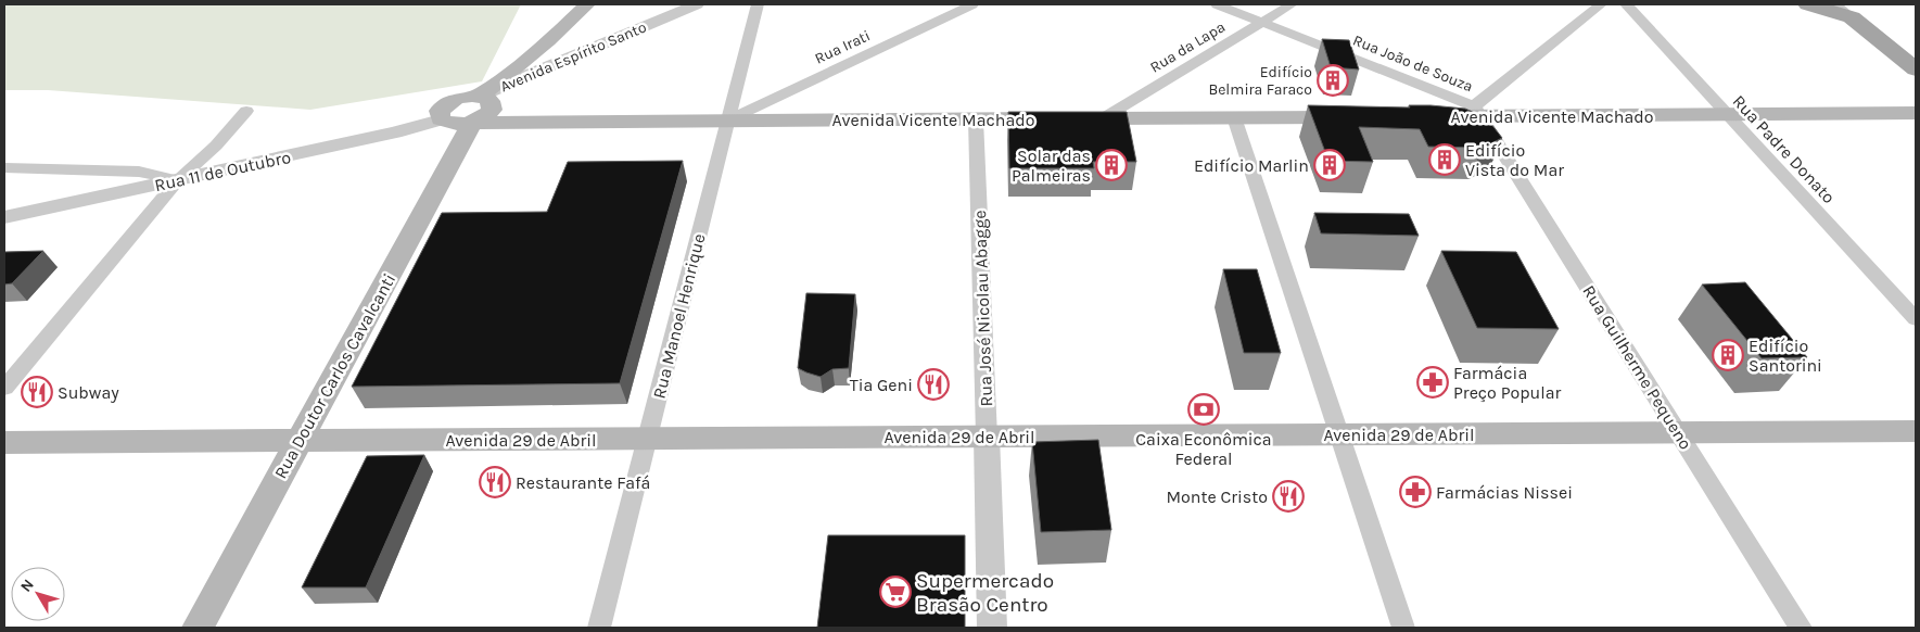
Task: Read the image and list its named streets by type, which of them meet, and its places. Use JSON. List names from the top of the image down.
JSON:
{
  "streets": {
    "main road": ["Avenida Vicente Machado", "Rua Doutor Carlos Cavalcanti", "Avenida 29 de Abril"],
    "street": [
      "Rua Irati",
      "Rua da Lapa",
      "Avenida Espírito Santo",
      "Rua João de Souza",
      "Rua Padre Donato",
      "Rua 11 de Outubro",
      "Rua José Nicolau Abagge",
      "Rua Manoel Henrique",
      "Rua Guilherme Pequeno"
    ]
  },
  "crossings": [
    ["Rua Irati", "Avenida Vicente Machado"],
    ["Rua Irati", "Rua Manoel Henrique"],
    ["Rua da Lapa", "Rua João de Souza"],
    ["Rua da Lapa", "Avenida Vicente Machado"],
    ["Rua João de Souza", "Avenida Vicente Machado"],
    ["Rua João de Souza", "Rua Guilherme Pequeno"],
    ["Avenida Vicente Machado", "Rua Padre Donato"],
    ["Avenida Vicente Machado", "Rua 11 de Outubro"],
    ["Avenida Vicente Machado", "Rua José Nicolau Abagge"],
    ["Avenida Vicente Machado", "Rua Manoel Henrique"],
    ["Avenida Vicente Machado", "Rua Guilherme Pequeno"],
    ["Avenida Vicente Machado", "Rua Doutor Carlos Cavalcanti"],
    ["Rua José Nicolau Abagge", "Avenida 29 de Abril"],
    ["Rua Manoel Henrique", "Avenida 29 de Abril"],
    ["Rua Guilherme Pequeno", "Avenida 29 de Abril"],
    ["Rua Doutor Carlos Cavalcanti", "Avenida 29 de Abril"]
  ],
  "places": {
    "building": [
      "Edifício Belmira Faraco",
      "Edifício Vista do Mar",
      "Solar das Palmeiras",
      "Edifício Marlin",
      "Edifício Santorini"
    ],
    "pharmacy": ["Farmácia Preço Popular", "Farmácias Nissei"],
    "restaurant": [
      "Tia Geni",
      "Subway",
      "Restaurante Fafá",
      "Monte Cristo"
    ],
    "bank": ["Caixa Econômica Federal"],
    "supermarket": ["Supermercado Brasão Centro"]
  },
  "north": "top left"
}
